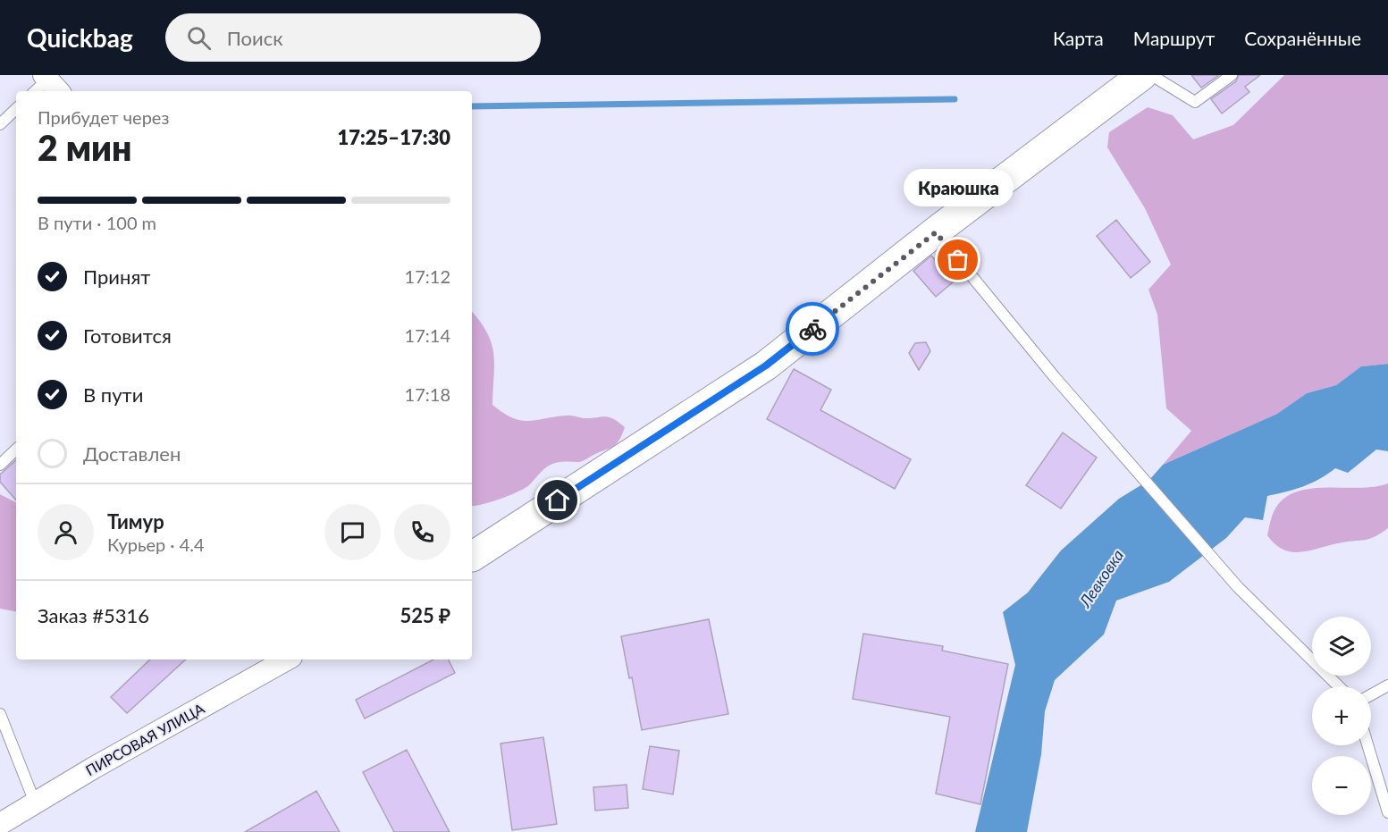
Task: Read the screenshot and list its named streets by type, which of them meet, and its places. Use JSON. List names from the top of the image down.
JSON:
{
  "streets": {
    "street": ["ПИРСОВАЯ УЛИЦА"]
  },
  "water": ["Левковка"],
  "places": ["Краюшка"],
  "page": {
    "header": "Quickbag",
    "search": "Поиск",
    "nav": ["Карта", "Маршрут", "Сохранённые"],
    "heading": ["2 мин", "Прибудет через", "17:25–17:30"],
    "panel": [
      "Тимур",
      "Курьер · 4.4",
      "Заказ #5316",
      "525 ₽"
    ],
    "bubble": "Краюшка",
    "bar": "В пути · 100 m",
    "list": [
      ["Принят", "17:12"],
      ["Готовится", "17:14"],
      ["В пути", "17:18"],
      "Доставлен"
    ],
    "map_buttons": ["+", "−"]
  }
}
